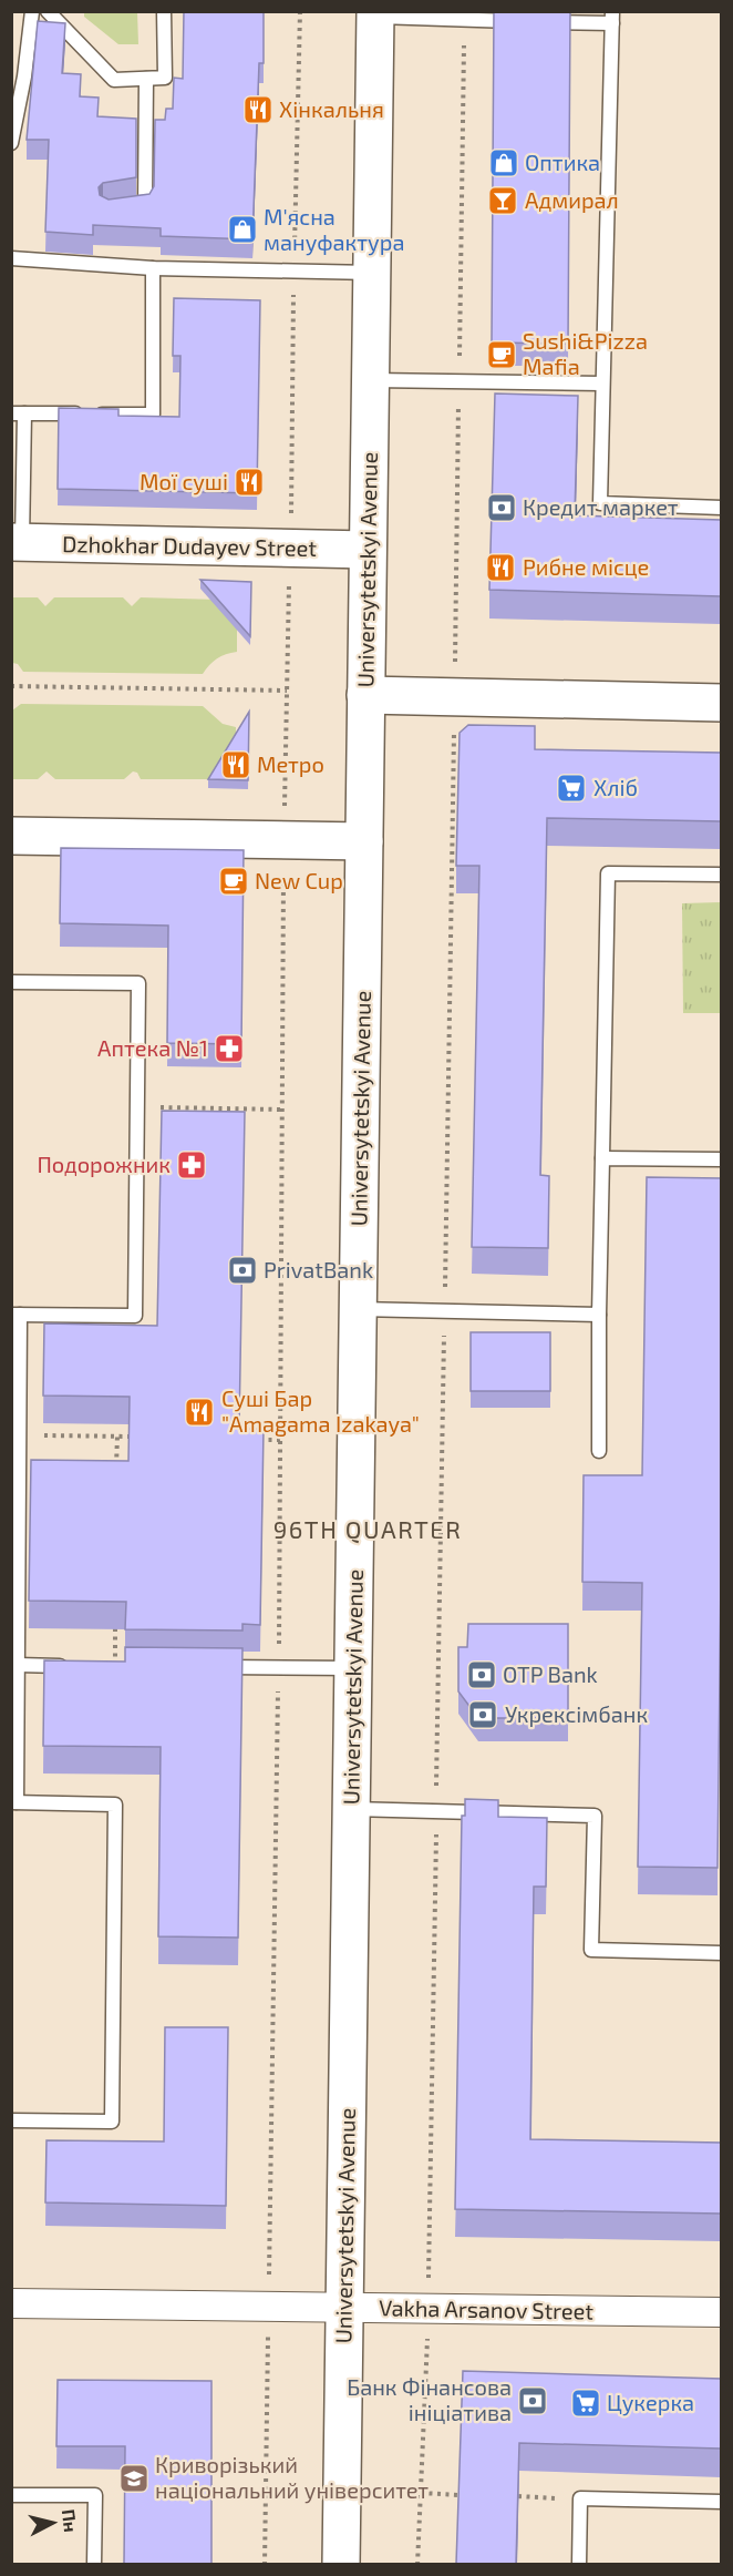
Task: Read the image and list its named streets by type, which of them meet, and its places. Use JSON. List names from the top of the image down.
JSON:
{
  "streets": {
    "main road": ["Dzhokhar Dudayev Street", "Universytetskyi Avenue"],
    "street": ["Vakha Arsanov Street"]
  },
  "crossings": [
    ["Dzhokhar Dudayev Street", "Universytetskyi Avenue"],
    ["Universytetskyi Avenue", "Vakha Arsanov Street"]
  ],
  "districts": ["96TH QUARTER"],
  "places": {
    "restaurant": [
      "Хінкальня",
      "Мої суші",
      "Рибне місце",
      "Метро",
      "Суші Бар \"Amagama Izakaya\""
    ],
    "shop": ["Оптика", "М'ясна мануфактура"],
    "bar": ["Адмирал"],
    "cafe": ["Sushi&Pizza Mafia", "New Cup"],
    "bank": [
      "Кредит маркет",
      "PrivatBank",
      "OTP Bank",
      "Укрексімбанк",
      "Банк Фінансова ініціатива"
    ],
    "supermarket": ["Хліб", "Цукерка"],
    "pharmacy": ["Аптека №1", "Подорожник"],
    "school or university": ["Криворізький національний університет"]
  },
  "north": "right"
}
